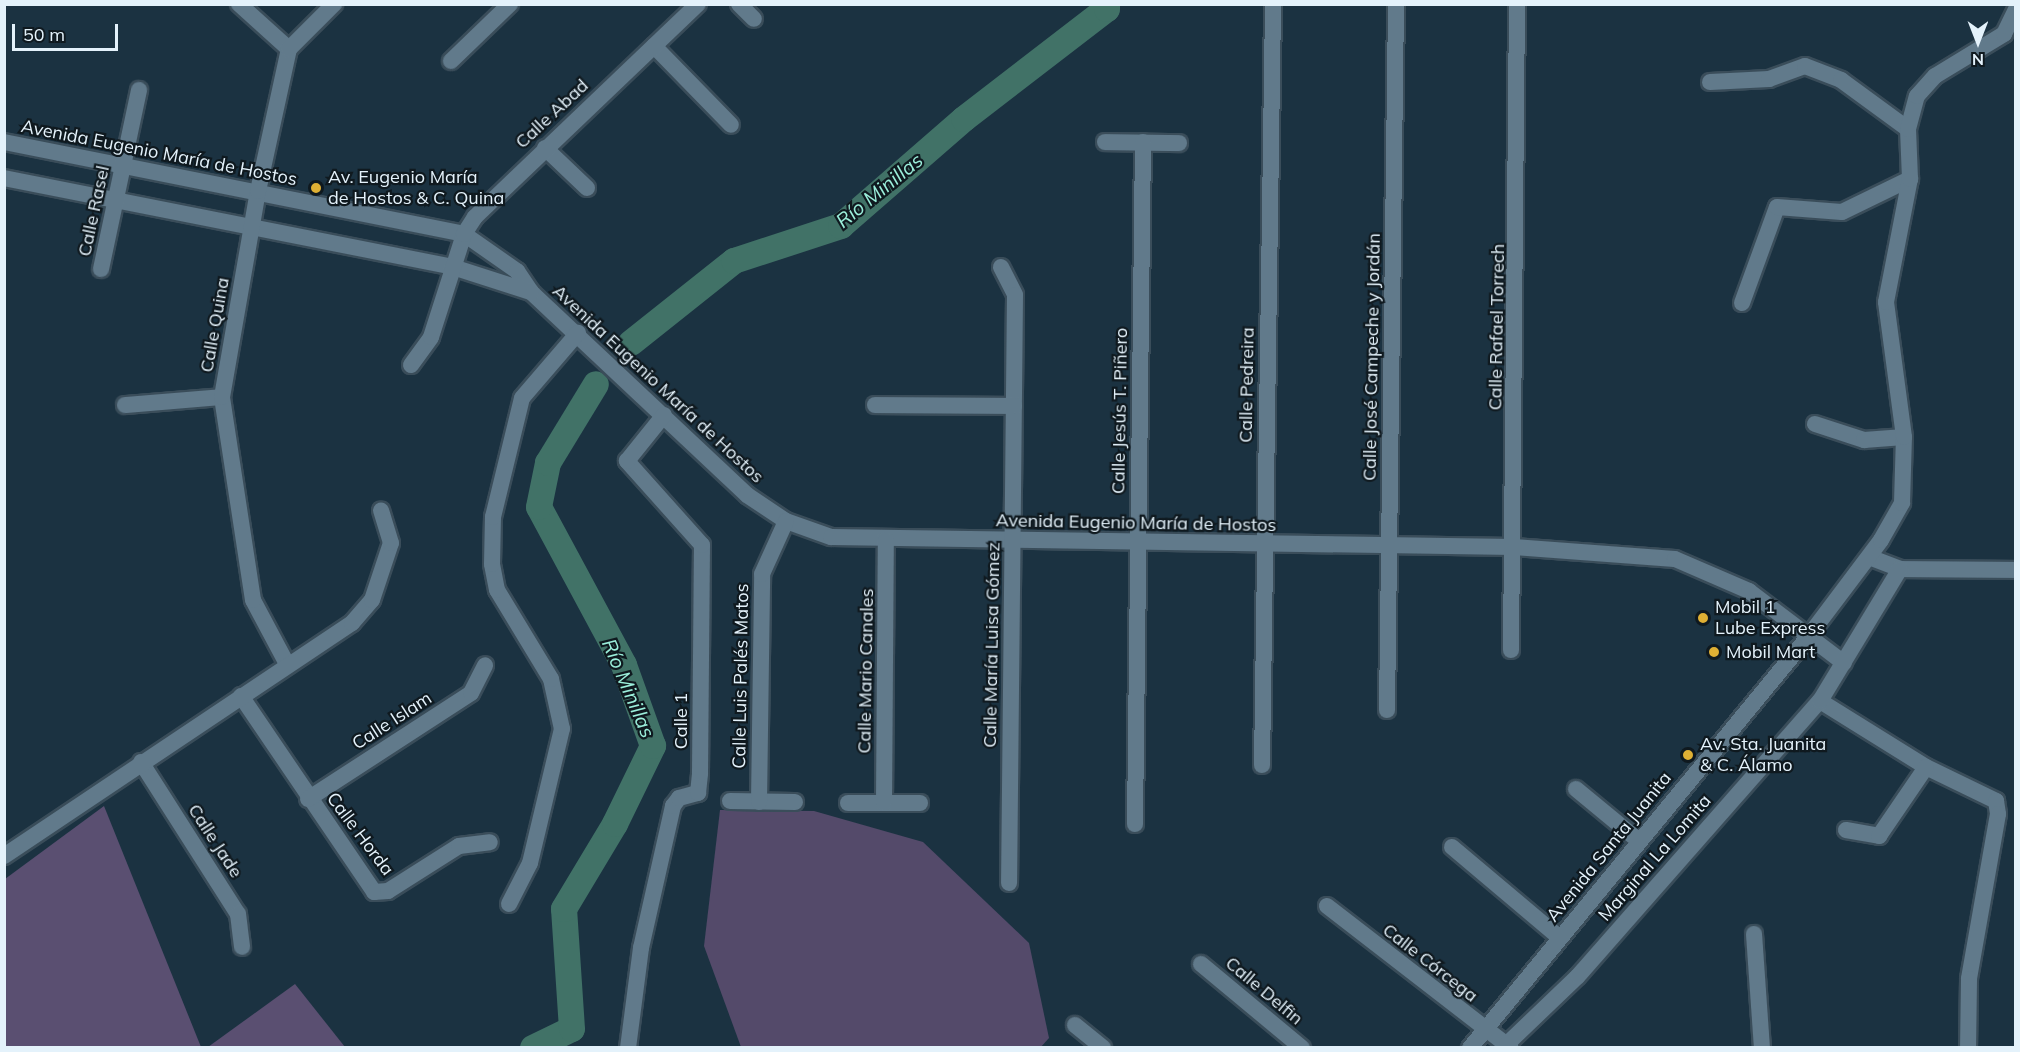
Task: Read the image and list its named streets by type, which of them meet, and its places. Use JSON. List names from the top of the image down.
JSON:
{
  "streets": {
    "street": [
      "Calle Abad",
      "Avenida Eugenio María de Hostos",
      "Calle Rasel",
      "Calle Quina",
      "Calle Rafael Torrech",
      "Calle José Campeche y Jordán",
      "Calle Pedreira",
      "Calle Jesús T. Piñero",
      "Calle María Luisa Gómez",
      "Calle Mario Canales",
      "Calle Luis Palés Matos",
      "Calle Islam",
      "Calle 1",
      "Calle Horda",
      "Calle Jade",
      "Avenida Santa Juanita",
      "Marginal La Lomita",
      "Calle Córcega",
      "Calle Delfin"
    ]
  },
  "crossings": [
    ["Calle Abad", "Avenida Eugenio María de Hostos"],
    ["Avenida Eugenio María de Hostos", "Calle Rasel"],
    ["Avenida Eugenio María de Hostos", "Calle Quina"],
    ["Avenida Eugenio María de Hostos", "Calle Rafael Torrech"],
    ["Avenida Eugenio María de Hostos", "Calle José Campeche y Jordán"],
    ["Avenida Eugenio María de Hostos", "Calle Pedreira"],
    ["Avenida Eugenio María de Hostos", "Calle Jesús T. Piñero"],
    ["Avenida Eugenio María de Hostos", "Calle María Luisa Gómez"],
    ["Avenida Eugenio María de Hostos", "Calle Mario Canales"],
    ["Avenida Eugenio María de Hostos", "Calle Luis Palés Matos"],
    ["Avenida Eugenio María de Hostos", "Calle 1"],
    ["Avenida Eugenio María de Hostos", "Avenida Santa Juanita"],
    ["Avenida Eugenio María de Hostos", "Marginal La Lomita"],
    ["Calle Islam", "Calle Horda"],
    ["Avenida Santa Juanita", "Calle Córcega"],
    ["Marginal La Lomita", "Calle Córcega"]
  ],
  "water": ["Río Minillas"],
  "places": [
    "Av. Eugenio María de Hostos & C. Quina",
    "Mobil 1 Lube Express",
    "Mobil Mart",
    "Av. Sta. Juanita & C. Álamo"
  ],
  "scale_bar": "50 m",
  "north": "bottom"
}
